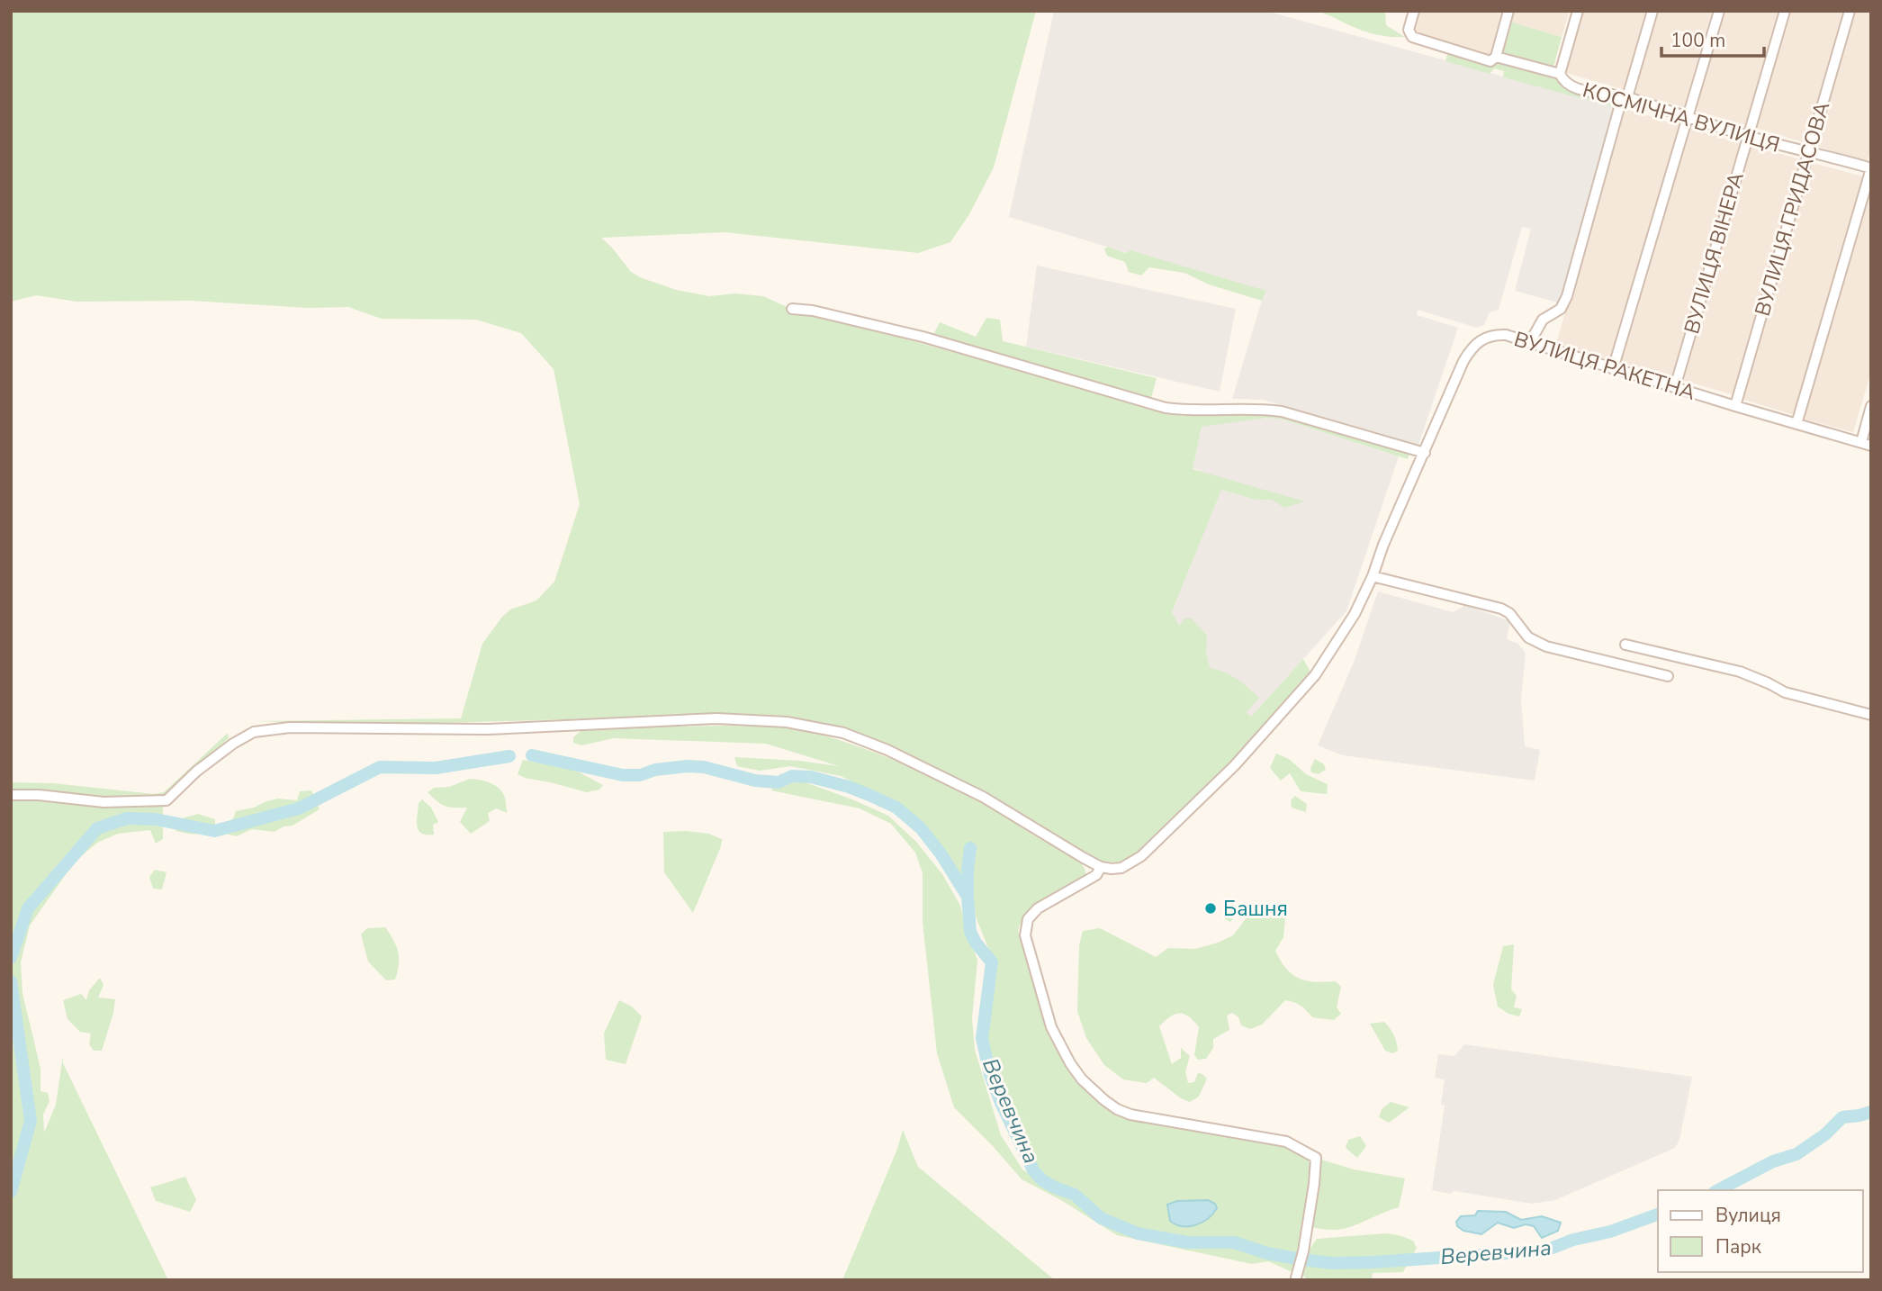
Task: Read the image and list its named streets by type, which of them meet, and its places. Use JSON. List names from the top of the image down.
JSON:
{
  "streets": {
    "street": [
      "КОСМІЧНА ВУЛИЦЯ",
      "ВУЛИЦЯ ГРИДАСОВА",
      "ВУЛИЦЯ ВІНЕРА",
      "ВУЛИЦЯ РАКЕТНА"
    ]
  },
  "crossings": [
    ["КОСМІЧНА ВУЛИЦЯ", "ВУЛИЦЯ ГРИДАСОВА"],
    ["КОСМІЧНА ВУЛИЦЯ", "ВУЛИЦЯ ВІНЕРА"],
    ["ВУЛИЦЯ ГРИДАСОВА", "ВУЛИЦЯ РАКЕТНА"],
    ["ВУЛИЦЯ ВІНЕРА", "ВУЛИЦЯ РАКЕТНА"]
  ],
  "water": ["Веревчина"],
  "places": ["Башня"],
  "legend": ["Вулиця", "Парк"],
  "scale_bar": "100 m"
}
